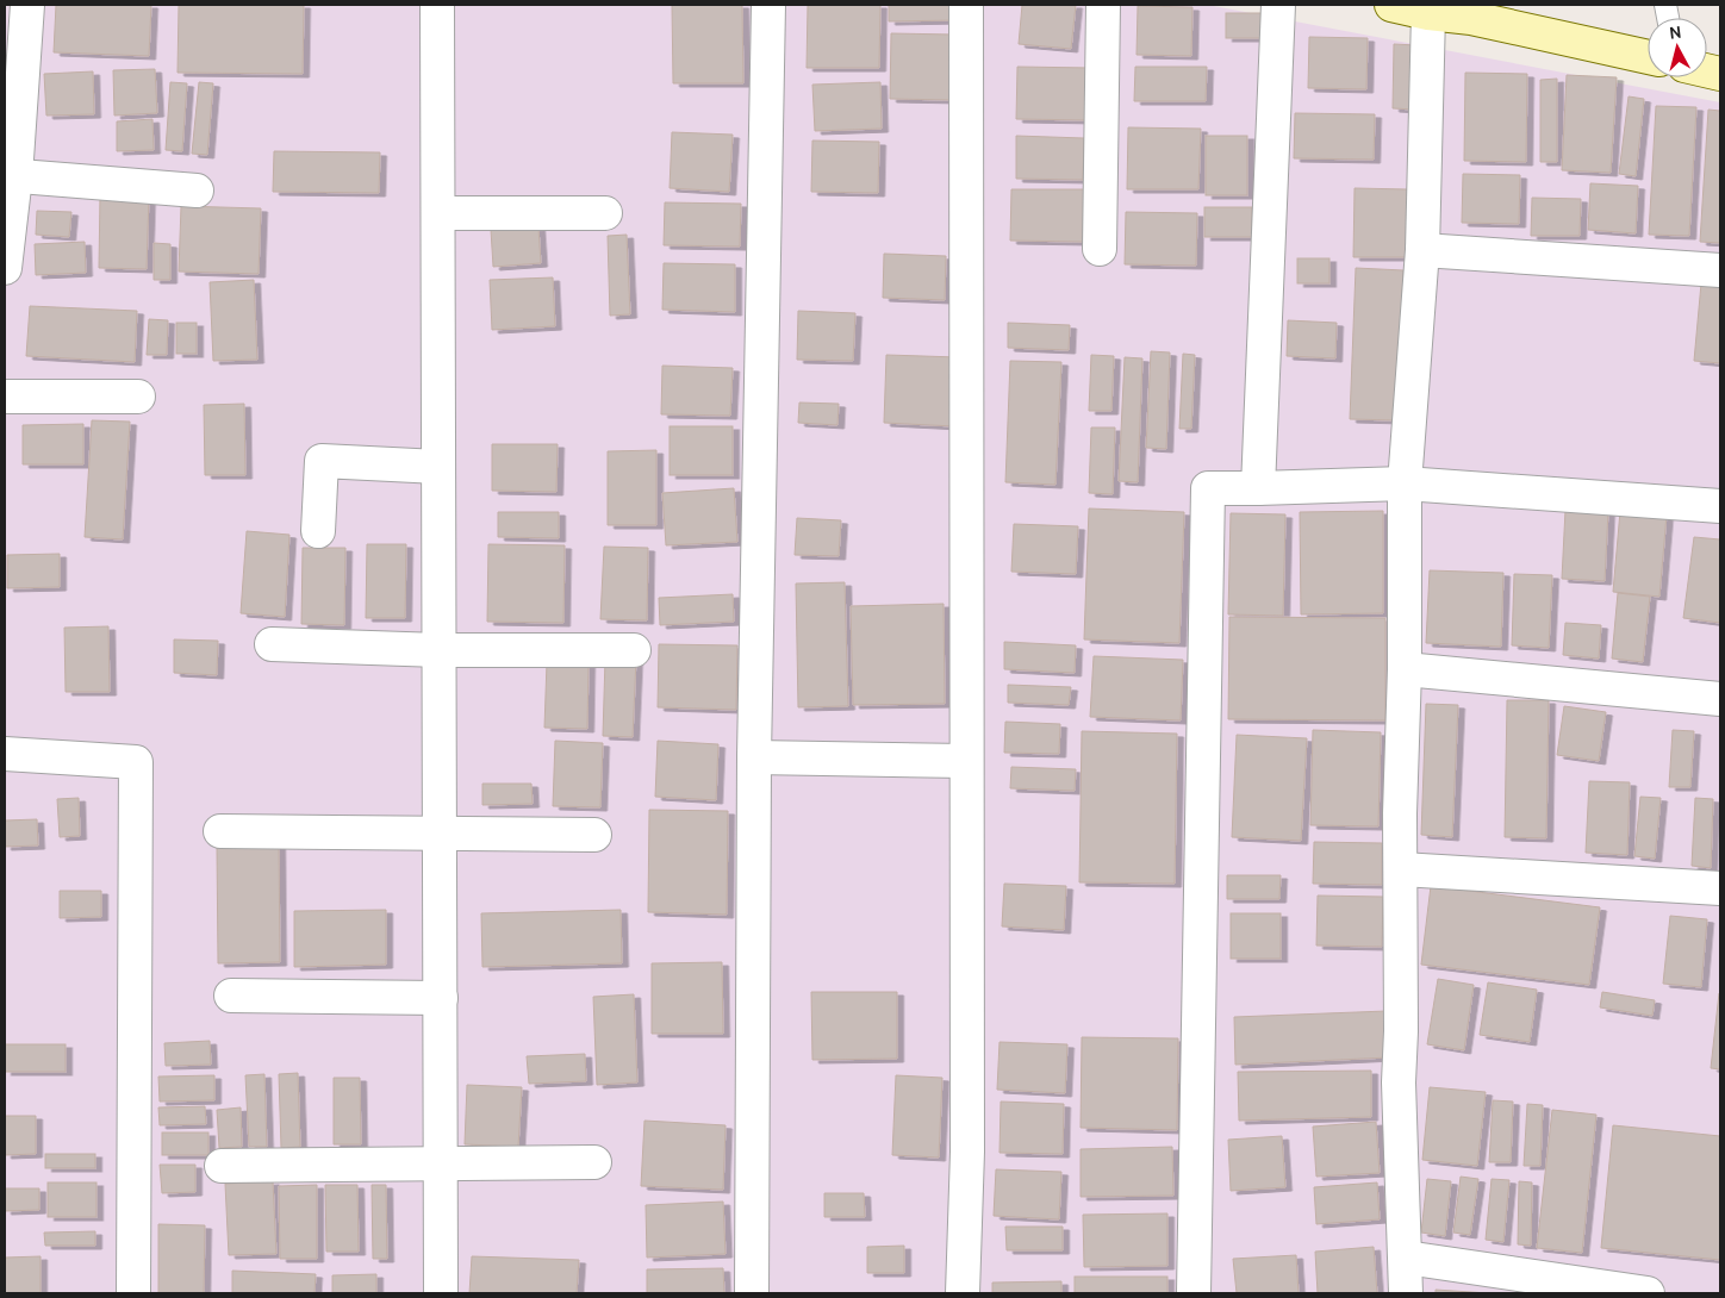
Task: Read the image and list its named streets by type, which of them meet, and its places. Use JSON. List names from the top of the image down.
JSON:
{
  "north": "top"
}
